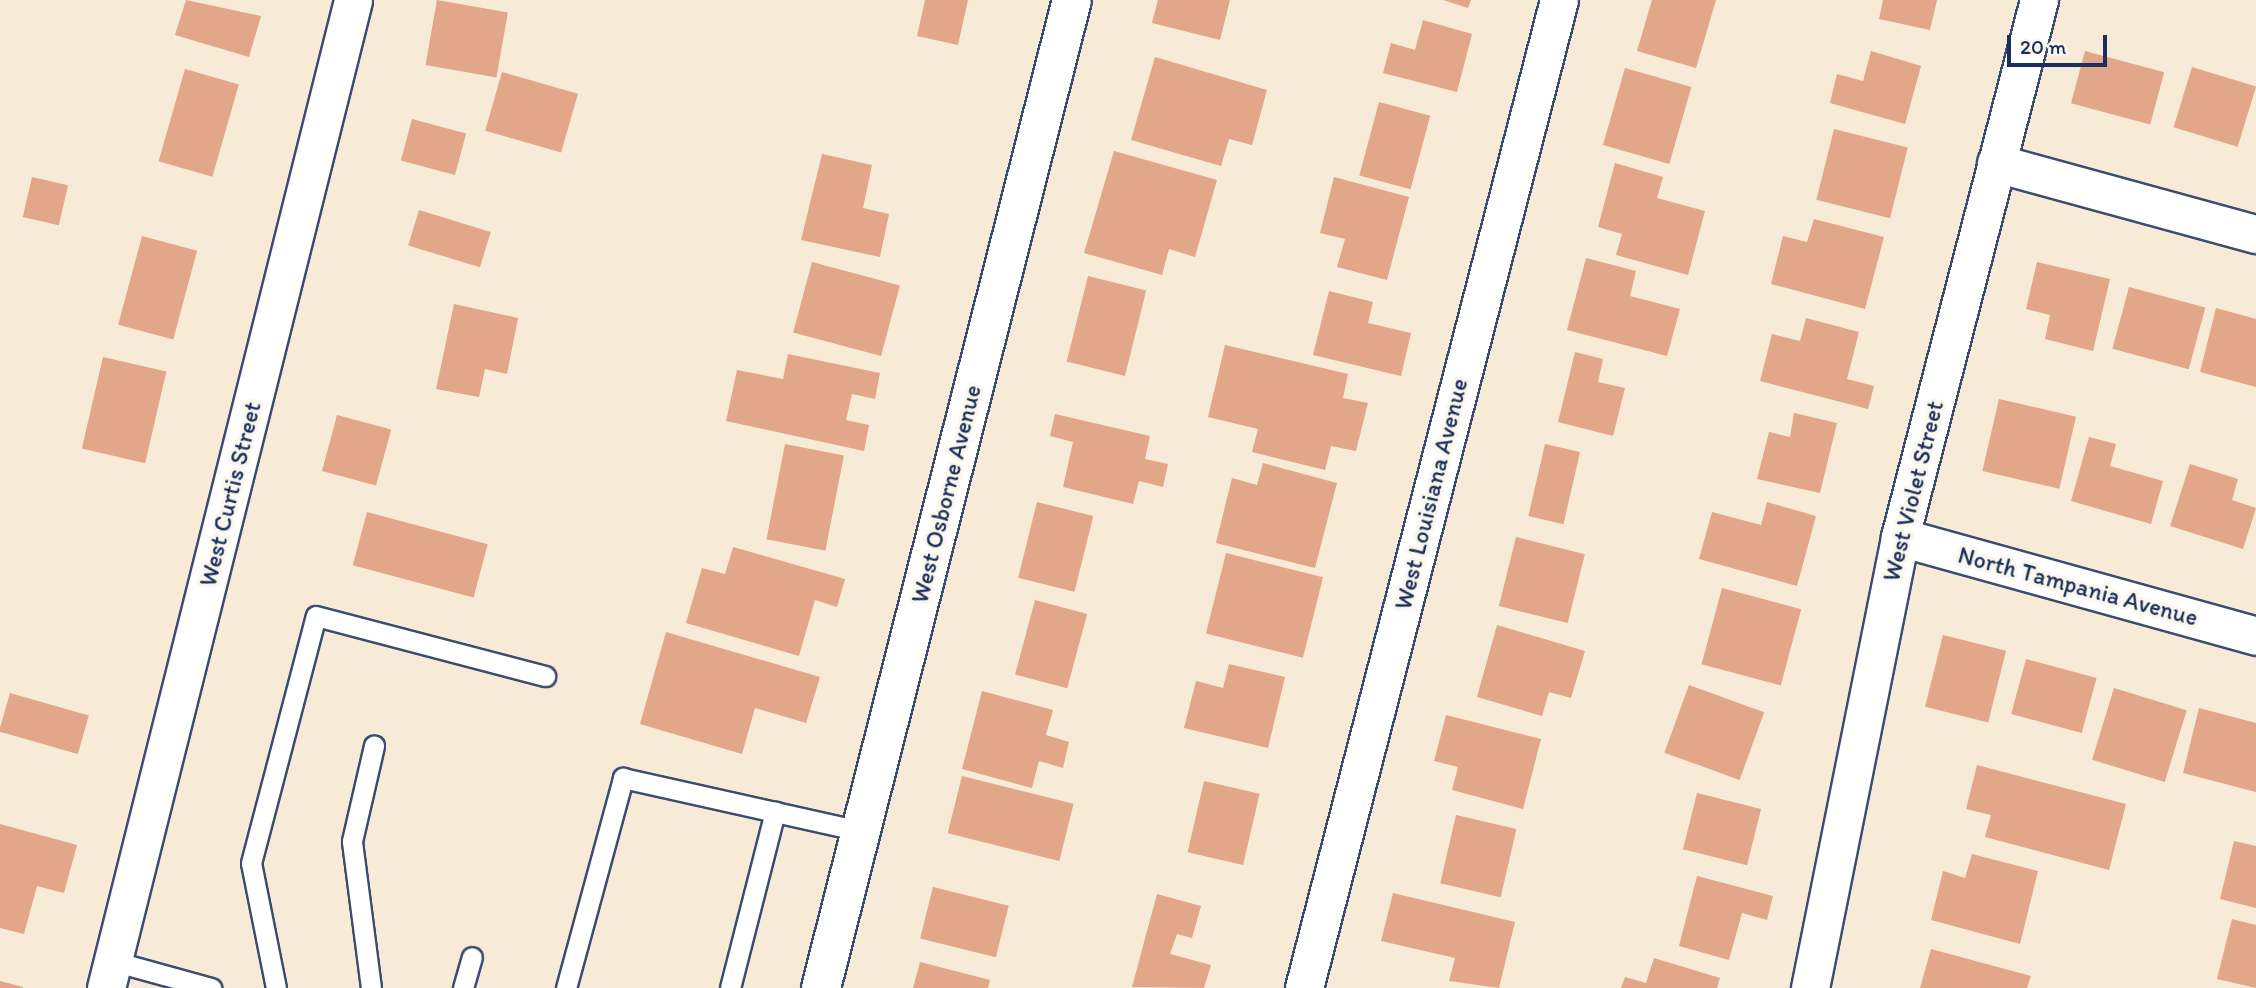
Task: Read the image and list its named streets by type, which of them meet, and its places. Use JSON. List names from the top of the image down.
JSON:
{
  "streets": {
    "street": [
      "West Violet Street",
      "West Curtis Street",
      "West Osborne Avenue",
      "West Louisiana Avenue",
      "North Tampania Avenue"
    ]
  },
  "crossings": [
    ["West Violet Street", "North Tampania Avenue"]
  ],
  "scale_bar": "20 m"
}
